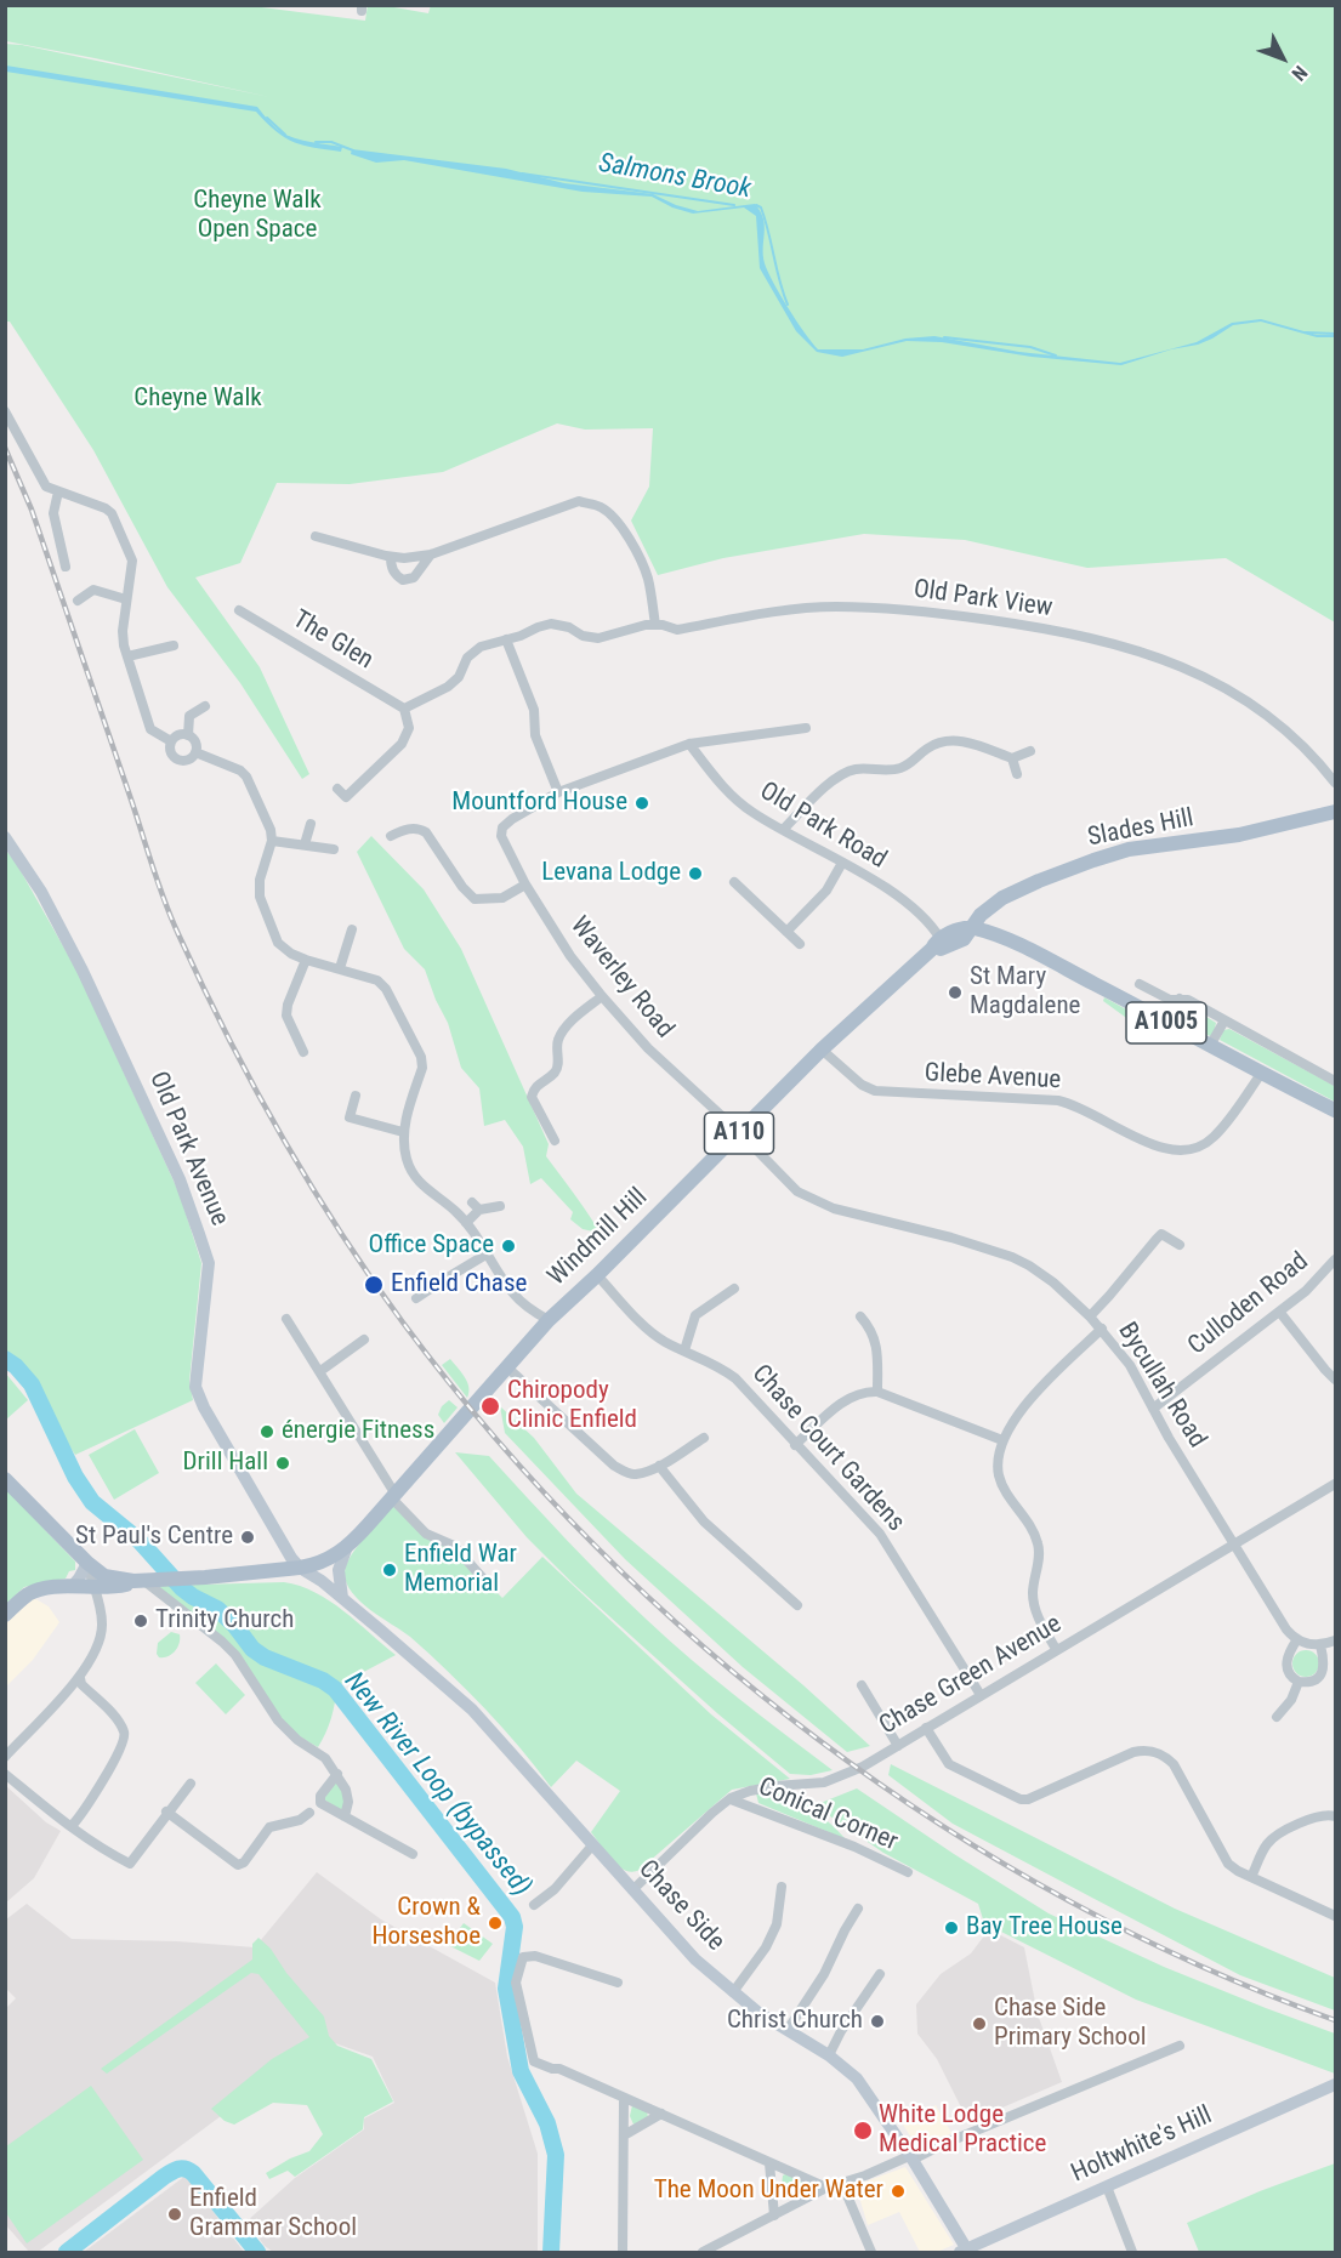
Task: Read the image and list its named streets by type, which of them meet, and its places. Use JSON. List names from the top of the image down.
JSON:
{
  "streets": {
    "main road": [
      "Slades Hill",
      "A1005",
      "A110",
      "Windmill Hill"
    ],
    "street": [
      "Old Park View",
      "The Glen",
      "Old Park Road",
      "Waverley Road",
      "Glebe Avenue",
      "Old Park Avenue",
      "Culloden Road",
      "Bycullah Road",
      "Chase Court Gardens",
      "Chase Green Avenue",
      "Conical Corner",
      "Chase Side",
      "Holtwhite's Hill"
    ]
  },
  "crossings": [
    ["Old Park Road", "Windmill Hill"],
    ["Slades Hill", "A1005"],
    ["Slades Hill", "Windmill Hill"],
    ["Waverley Road", "Windmill Hill"],
    ["Waverley Road", "Bycullah Road"],
    ["A1005", "Glebe Avenue"],
    ["A1005", "Windmill Hill"],
    ["Glebe Avenue", "Windmill Hill"],
    ["Old Park Avenue", "Windmill Hill"],
    ["Old Park Avenue", "Chase Side"],
    ["Windmill Hill", "Bycullah Road"],
    ["Windmill Hill", "Chase Court Gardens"],
    ["Windmill Hill", "Chase Side"],
    ["Culloden Road", "Bycullah Road"],
    ["Bycullah Road", "Chase Green Avenue"],
    ["Chase Court Gardens", "Chase Green Avenue"],
    ["Chase Green Avenue", "Conical Corner"],
    ["Chase Green Avenue", "Chase Side"],
    ["Chase Side", "Holtwhite's Hill"]
  ],
  "water": ["Salmons Brook", "New River Loop (bypassed)"],
  "parks": ["Cheyne Walk Open Space", "Cheyne Walk"],
  "places": [
    "Mountford House",
    "Levana Lodge",
    "St Mary Magdalene",
    "Office Space",
    "Enfield Chase",
    "Chiropody Clinic Enfield",
    "énergie Fitness",
    "Drill Hall",
    "St Paul's Centre",
    "Enfield War Memorial",
    "Trinity Church",
    "Crown & Horseshoe",
    "Bay Tree House",
    "Christ Church",
    "Chase Side Primary School",
    "White Lodge Medical Practice",
    "The Moon Under Water",
    "Enfield Grammar School"
  ],
  "north": "bottom right"
}
